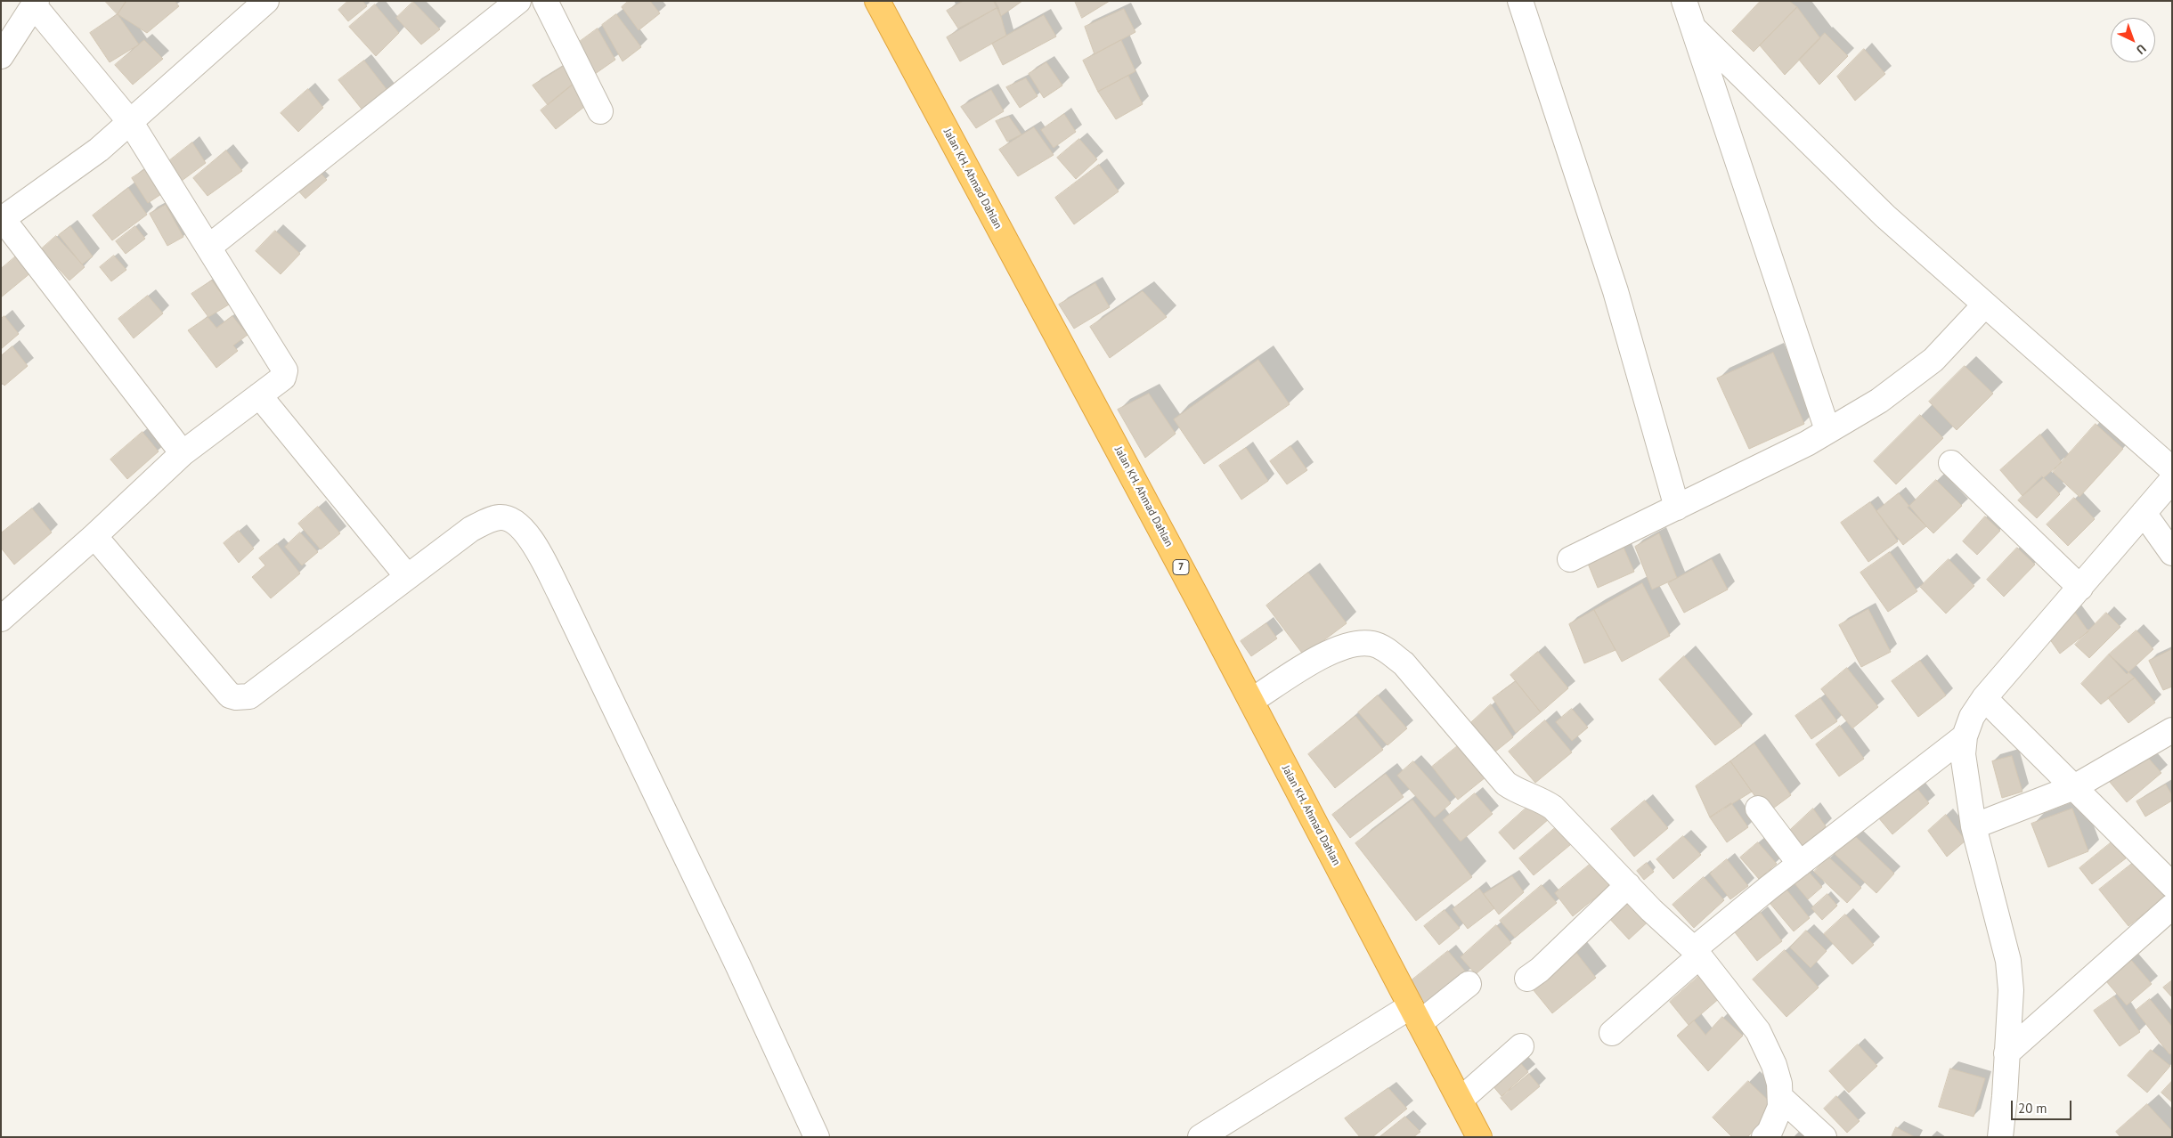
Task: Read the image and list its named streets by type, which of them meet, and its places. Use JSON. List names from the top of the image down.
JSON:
{
  "streets": {
    "highway": ["Jalan KH. Ahmad Dahlan", "7"]
  },
  "scale_bar": "20 m",
  "north": "bottom right"
}
